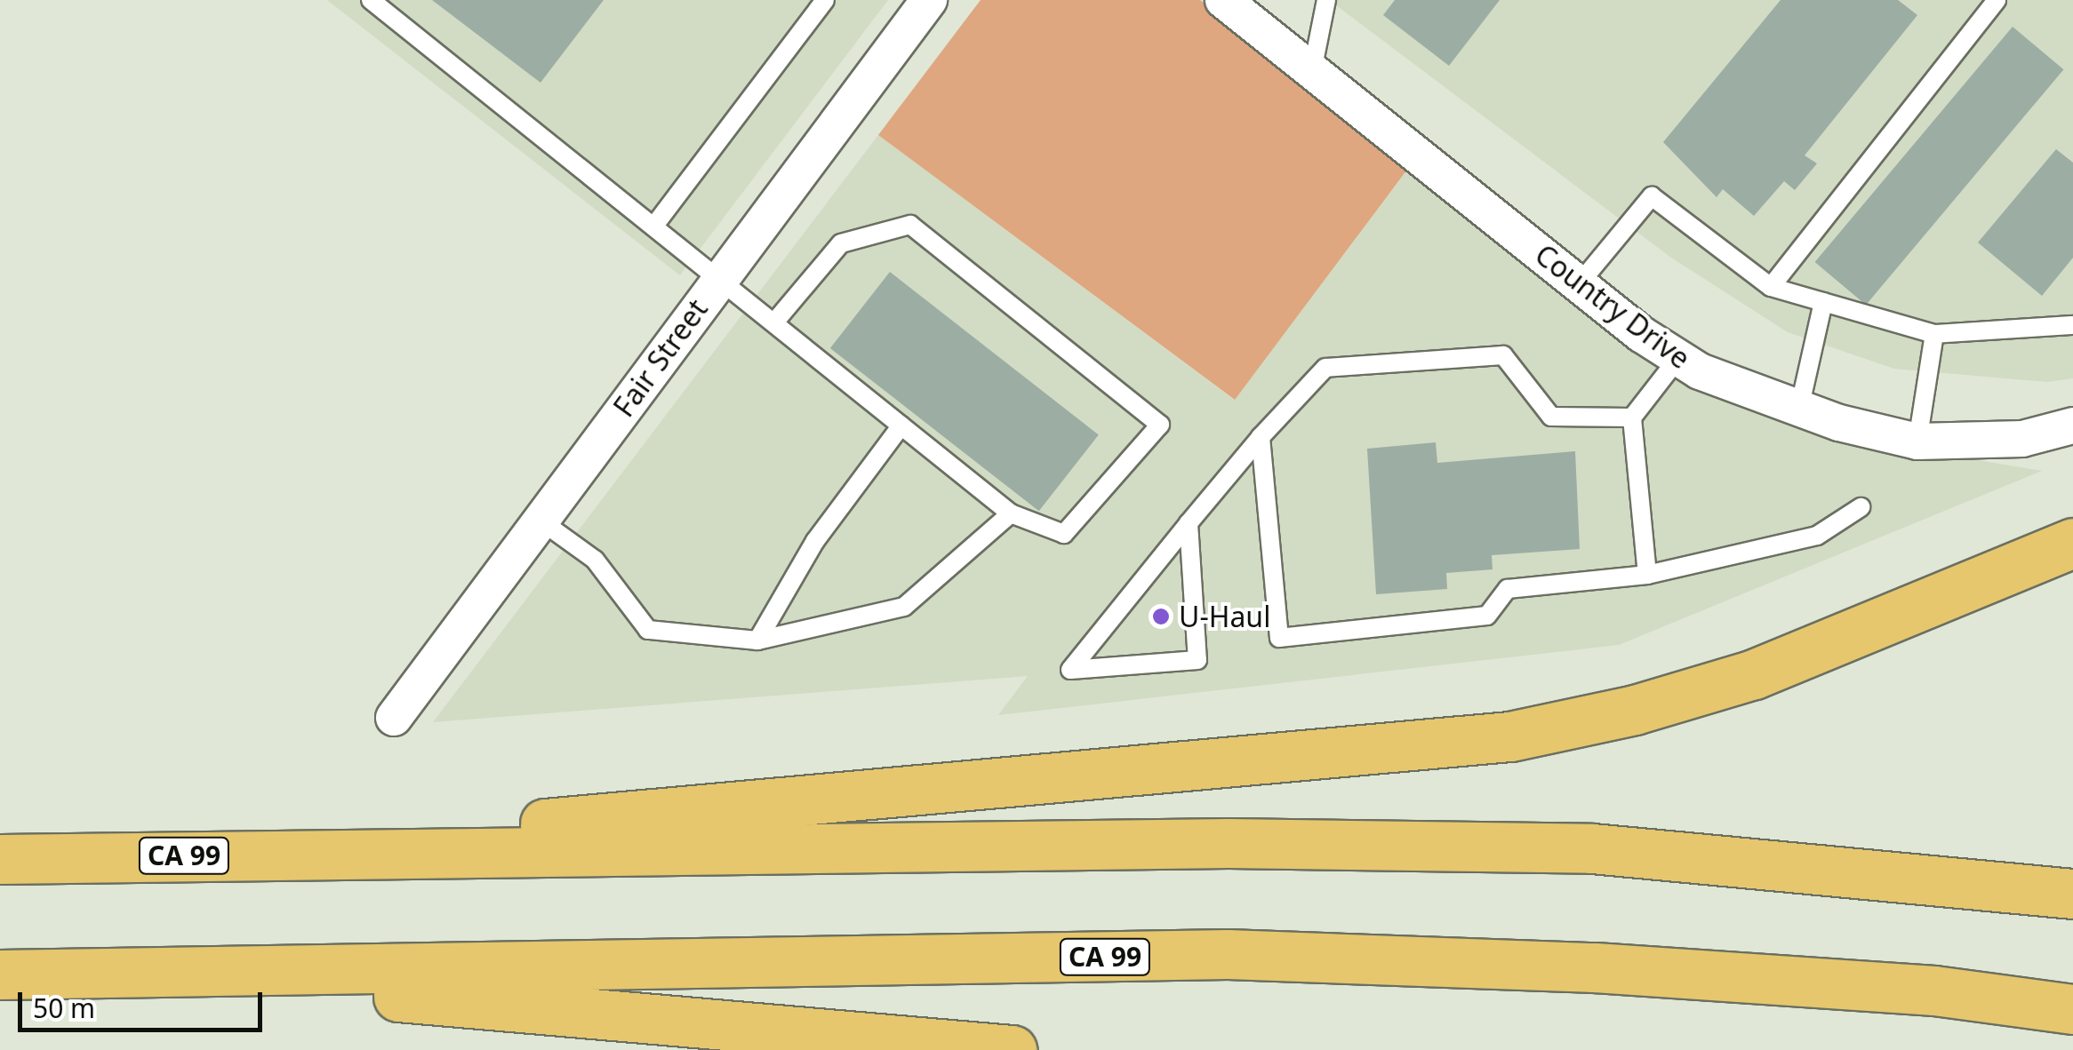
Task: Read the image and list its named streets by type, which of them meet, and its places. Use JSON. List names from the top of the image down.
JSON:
{
  "streets": {
    "highway": ["CA 99"],
    "street": ["Country Drive", "Fair Street"]
  },
  "places": ["U-Haul"],
  "scale_bar": "50 m"
}
